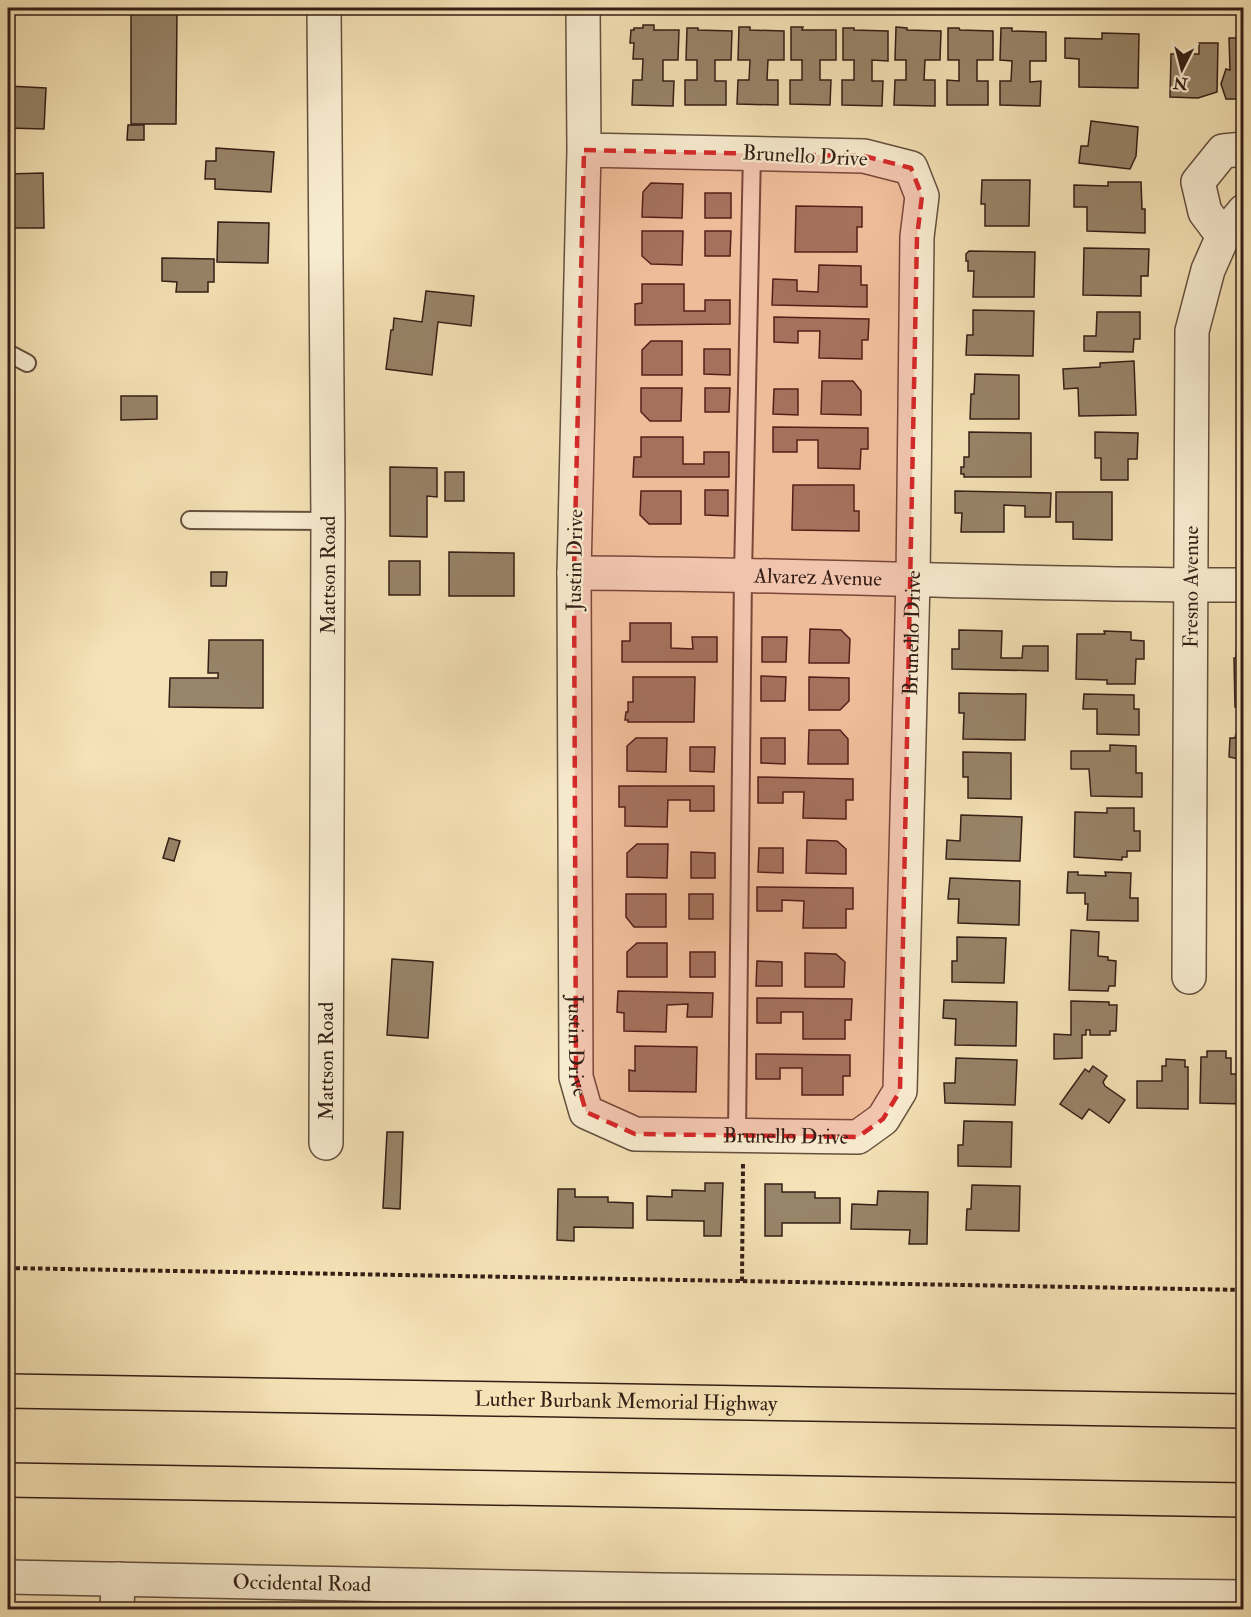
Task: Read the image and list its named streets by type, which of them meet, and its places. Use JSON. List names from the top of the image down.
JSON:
{
  "streets": {
    "highway": ["Luther Burbank Memorial Highway"],
    "street": [
      "Brunello Drive",
      "Justin Drive",
      "Mattson Road",
      "Alvarez Avenue",
      "Fresno Avenue",
      "Occidental Road"
    ]
  },
  "crossings": [
    ["Brunello Drive", "Justin Drive"],
    ["Brunello Drive", "Alvarez Avenue"],
    ["Justin Drive", "Alvarez Avenue"],
    ["Alvarez Avenue", "Fresno Avenue"]
  ],
  "north": "bottom"
}
